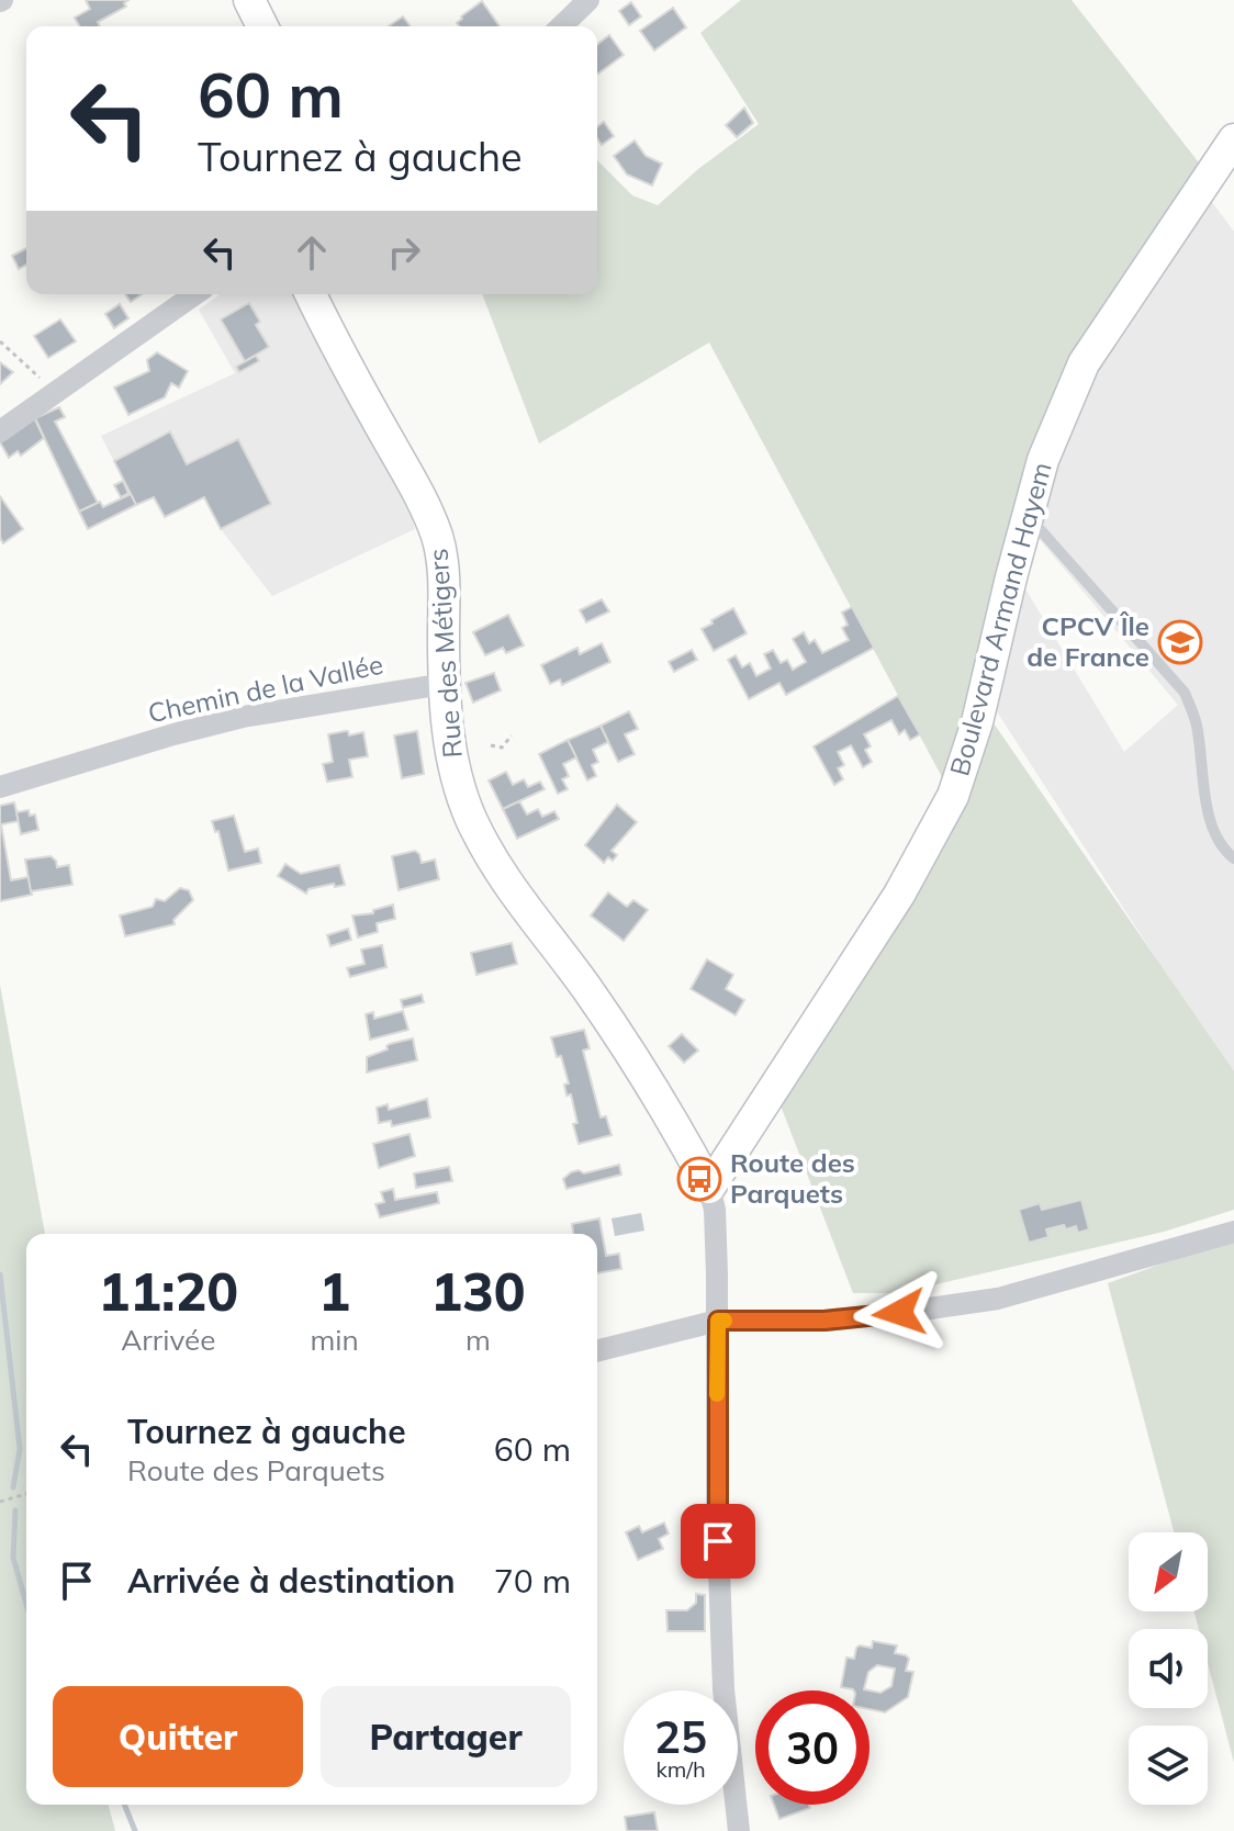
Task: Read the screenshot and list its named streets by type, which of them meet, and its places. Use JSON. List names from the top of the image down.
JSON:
{
  "streets": {
    "main road": ["Boulevard Armand Hayem", "Rue des Métigers"],
    "street": ["Chemin de la Vallée"]
  },
  "crossings": [
    ["Boulevard Armand Hayem", "Rue des Métigers"],
    ["Rue des Métigers", "Chemin de la Vallée"]
  ],
  "places": {
    "school or university": ["CPCV Île de France"],
    "bus stop": ["Route des Parquets"]
  },
  "north": "bottom left",
  "page": {
    "turn": ["60 m", "Tournez à gauche"],
    "eta": [
      "11:20",
      "Arrivée",
      "1",
      "min",
      "130",
      "m"
    ],
    "list": [
      {
        "name": "Tournez à gauche",
        "note": "Route des Parquets",
        "value": "60 m"
      },
      {
        "name": "Arrivée à destination",
        "value": "70 m"
      }
    ],
    "buttons": ["Quitter", "Partager"],
    "speed": "25 km/h",
    "limit": "30"
  }
}
